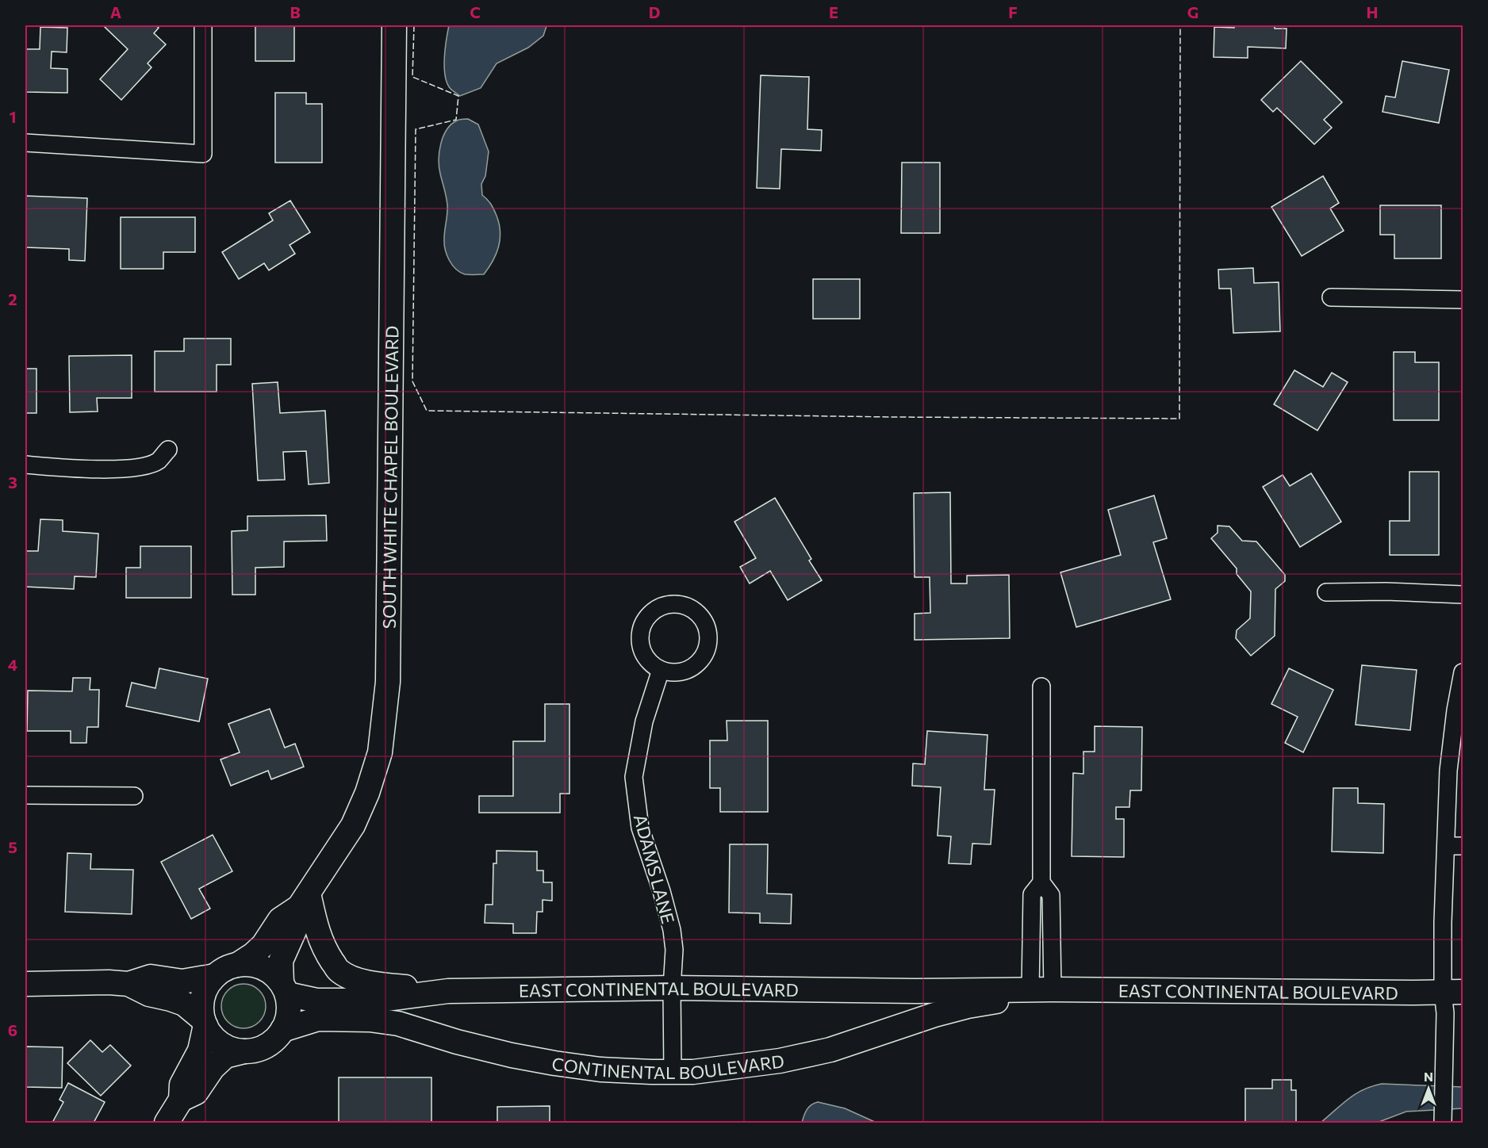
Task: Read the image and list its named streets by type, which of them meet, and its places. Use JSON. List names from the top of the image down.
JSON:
{
  "streets": {
    "main road": ["SOUTH WHITE CHAPEL BOULEVARD", "EAST CONTINENTAL BOULEVARD", "CONTINENTAL BOULEVARD"],
    "street": ["ADAMS LANE"]
  },
  "crossings": [
    ["SOUTH WHITE CHAPEL BOULEVARD", "EAST CONTINENTAL BOULEVARD"],
    ["SOUTH WHITE CHAPEL BOULEVARD", "CONTINENTAL BOULEVARD"],
    ["ADAMS LANE", "EAST CONTINENTAL BOULEVARD"],
    ["ADAMS LANE", "CONTINENTAL BOULEVARD"],
    ["EAST CONTINENTAL BOULEVARD", "CONTINENTAL BOULEVARD"]
  ],
  "north": "top",
  "grid": {
    "columns": [
      "A",
      "B",
      "C",
      "D",
      "E",
      "F",
      "G",
      "H"
    ],
    "rows": [
      "1",
      "2",
      "3",
      "4",
      "5",
      "6"
    ]
  }
}
